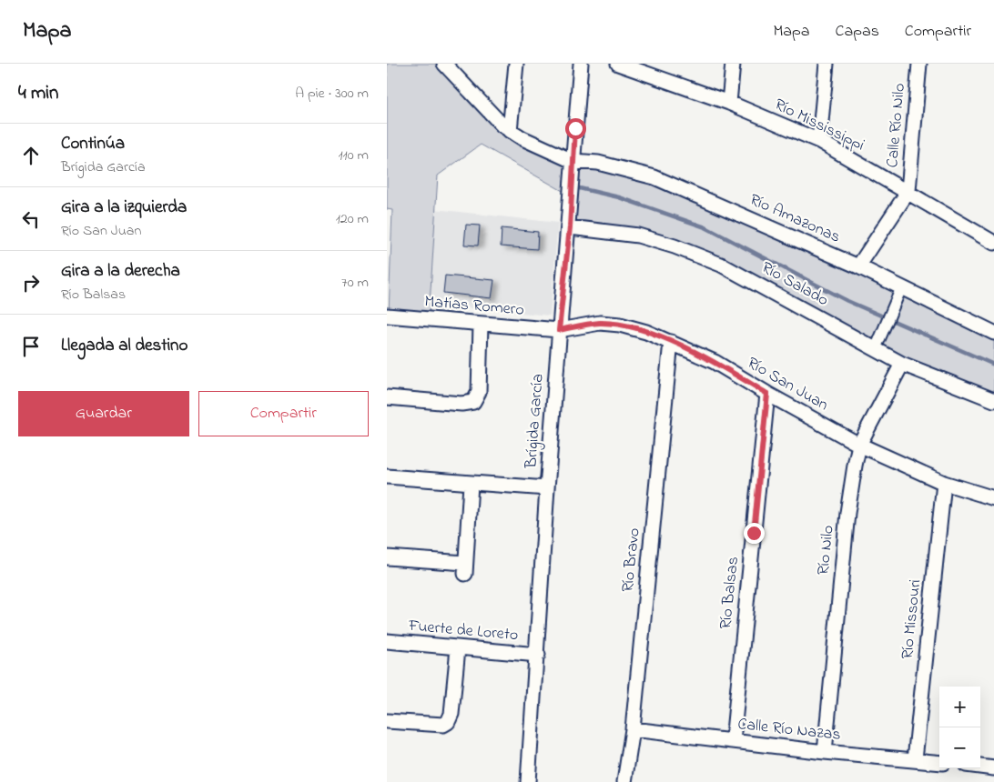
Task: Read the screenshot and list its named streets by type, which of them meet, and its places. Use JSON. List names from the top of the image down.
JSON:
{
  "streets": {
    "street": [
      "Río Mississippi",
      "Calle Río Nilo",
      "Río Amazonas",
      "Río Salado",
      "Matías Romero",
      "Río San Juan",
      "Brígida García",
      "Río Nilo",
      "Río Bravo",
      "Río Balsas",
      "Río Missouri",
      "Fuerte de Loreto",
      "Calle Río Nazas"
    ]
  },
  "crossings": [
    ["Río Mississippi", "Calle Río Nilo"],
    ["Río Amazonas", "Brígida García"],
    ["Río Salado", "Brígida García"],
    ["Río Salado", "Río Nilo"],
    ["Matías Romero", "Río San Juan"],
    ["Matías Romero", "Brígida García"],
    ["Río San Juan", "Brígida García"],
    ["Río San Juan", "Río Nilo"],
    ["Río San Juan", "Río Bravo"],
    ["Río San Juan", "Río Balsas"],
    ["Río San Juan", "Río Missouri"],
    ["Brígida García", "Fuerte de Loreto"],
    ["Río Nilo", "Calle Río Nazas"],
    ["Río Bravo", "Calle Río Nazas"],
    ["Río Balsas", "Calle Río Nazas"],
    ["Río Missouri", "Calle Río Nazas"]
  ],
  "page": {
    "header": "Mapa",
    "nav": ["Mapa", "Capas", "Compartir"],
    "heading": ["4 min", "A pie · 300 m"],
    "list": [
      ["Continúa", "Brígida García", "110 m"],
      ["Gira a la izquierda", "Río San Juan", "120 m"],
      ["Gira a la derecha", "Río Balsas", "70 m"],
      "Llegada al destino"
    ],
    "buttons": ["Guardar", "Compartir"],
    "map_buttons": ["+", "−"]
  }
}
